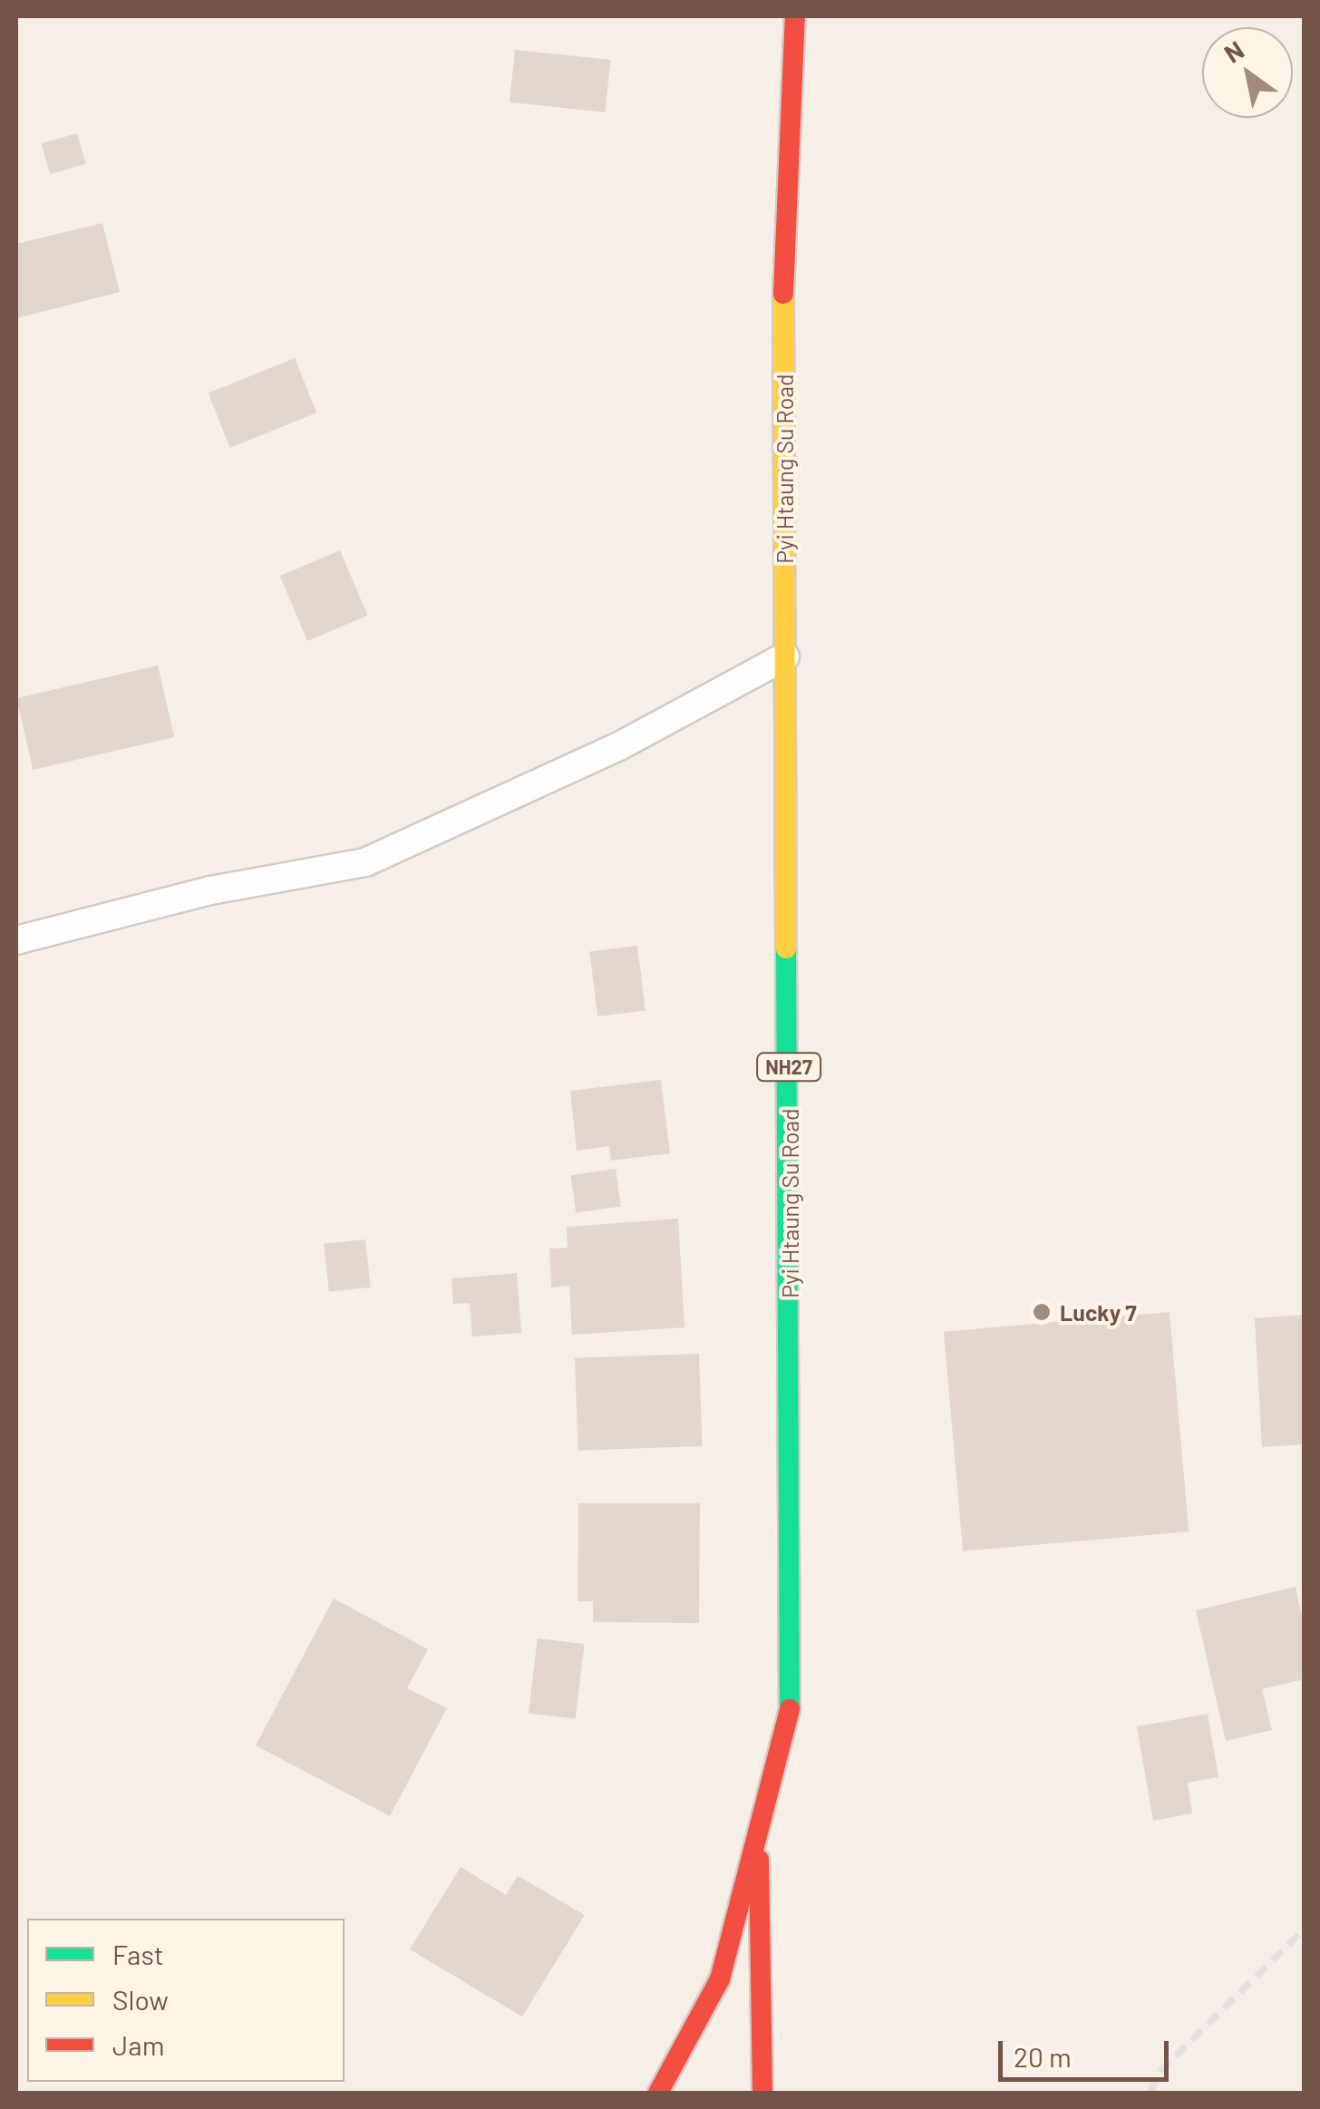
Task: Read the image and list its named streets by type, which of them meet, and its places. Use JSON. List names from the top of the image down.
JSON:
{
  "streets": {
    "main road": ["Pyi Htaung Su Road", "NH27"]
  },
  "places": ["Lucky 7"],
  "legend": ["Fast", "Slow", "Jam"],
  "scale_bar": "20 m",
  "north": "top left"
}
